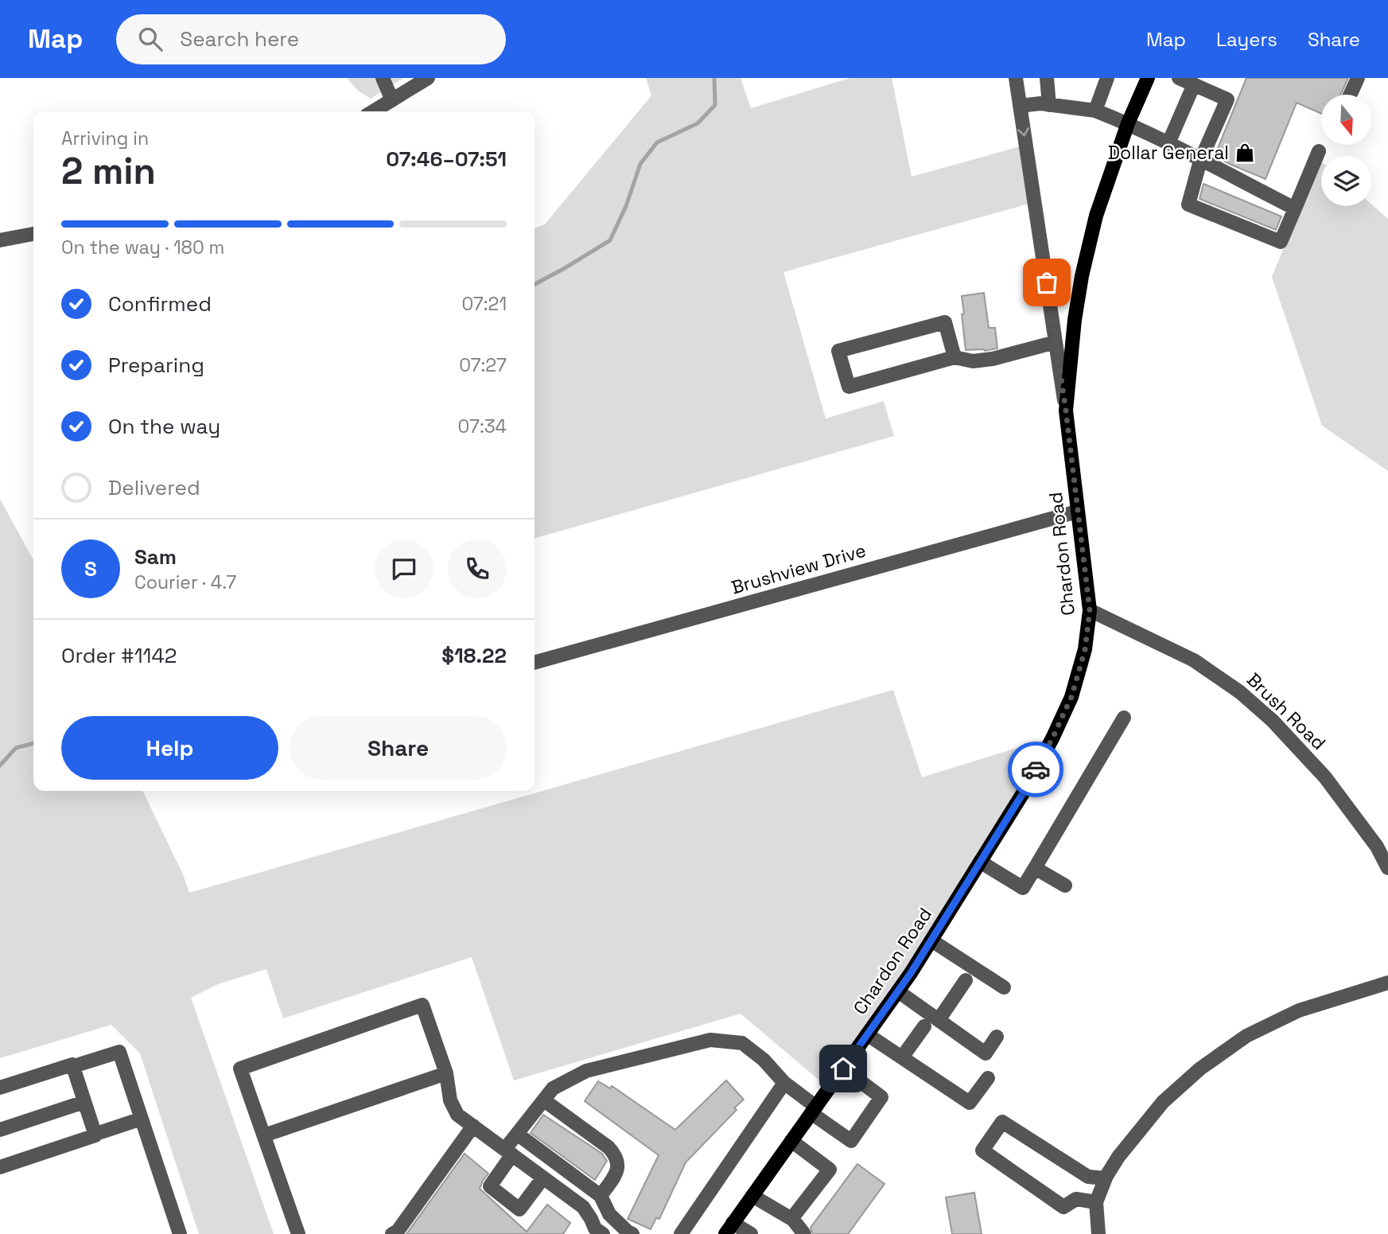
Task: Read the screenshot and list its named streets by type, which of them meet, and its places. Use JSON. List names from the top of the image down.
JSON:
{
  "streets": {
    "main road": ["Chardon Road"],
    "street": ["Brushview Drive", "Brush Road"]
  },
  "crossings": [
    ["Chardon Road", "Brushview Drive"],
    ["Chardon Road", "Brush Road"]
  ],
  "places": {
    "shop": ["Dollar General"]
  },
  "north": "bottom",
  "page": {
    "header": "Map",
    "search": "Search here",
    "nav": ["Map", "Layers", "Share"],
    "heading": ["2 min", "Arriving in", "07:46–07:51"],
    "panel": [
      "Sam",
      "Courier · 4.7",
      "Order #1142",
      "$18.22"
    ],
    "bar": "On the way · 180 m",
    "list": [
      ["Confirmed", "07:21"],
      ["Preparing", "07:27"],
      ["On the way", "07:34"],
      "Delivered"
    ],
    "round": "S",
    "buttons": ["Help", "Share"]
  }
}
